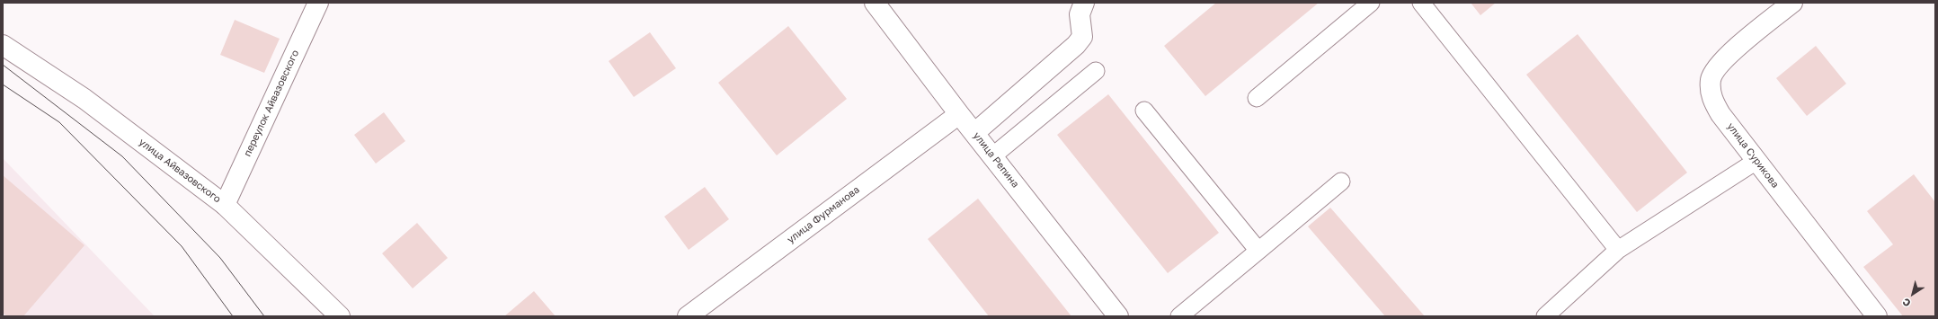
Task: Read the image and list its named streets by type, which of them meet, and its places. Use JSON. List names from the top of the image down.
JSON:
{
  "streets": {
    "street": [
      "переулок Айвазовского",
      "улица Сурикова",
      "улица Репина",
      "улица Айвазовского",
      "улица Фурманова"
    ]
  },
  "crossings": [
    ["переулок Айвазовского", "улица Айвазовского"],
    ["улица Репина", "улица Фурманова"]
  ],
  "north": "bottom left"
}
